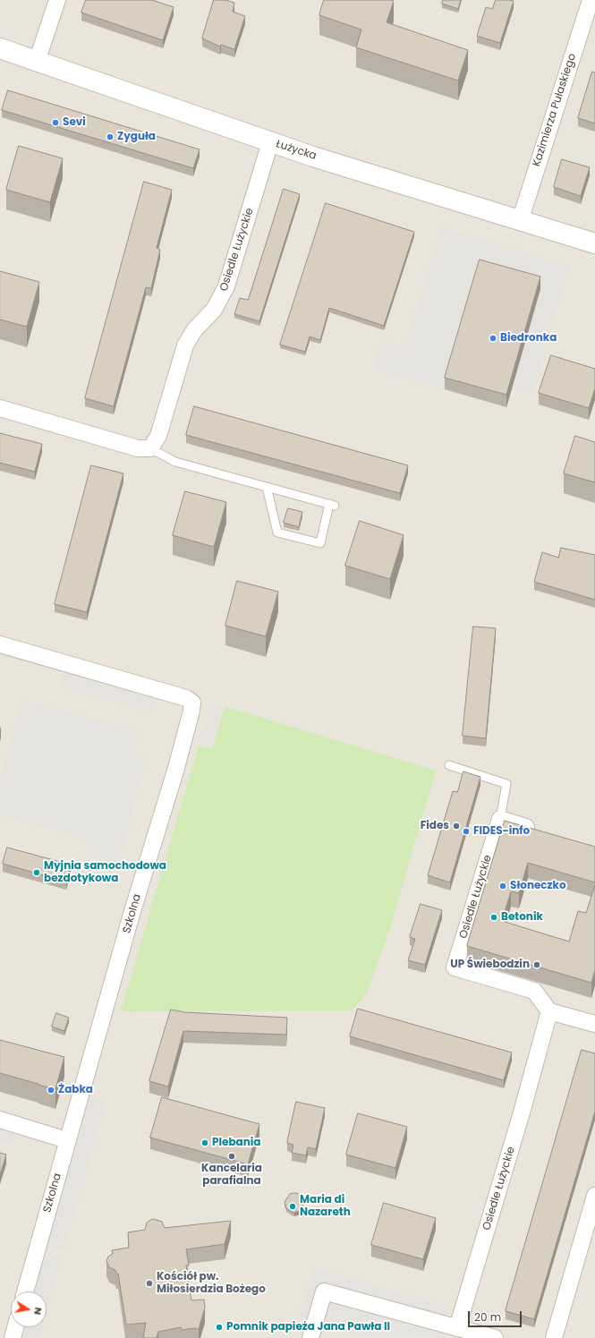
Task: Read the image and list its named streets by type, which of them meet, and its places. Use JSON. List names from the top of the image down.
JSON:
{
  "streets": {
    "street": [
      "Kazimierza Pułaskiego",
      "Łużycka",
      "Osiedle Łużyckie",
      "Szkolna"
    ]
  },
  "crossings": [
    ["Kazimierza Pułaskiego", "Łużycka"],
    ["Łużycka", "Osiedle Łużyckie"]
  ],
  "places": [
    "Sevi",
    "Zyguła",
    "Biedronka",
    "Fides",
    "FIDES-info",
    "Myjnia samochodowa bezdotykowa",
    "Słoneczko",
    "Betonik",
    "UP Świebodzin",
    "Żabka",
    "Plebania",
    "Kancelaria parafialna",
    "Maria di Nazareth",
    "Kościół pw. Miłosierdzia Bożego",
    "Pomnik papieża Jana Pawła II"
  ],
  "scale_bar": "20 m",
  "north": "right"
}
